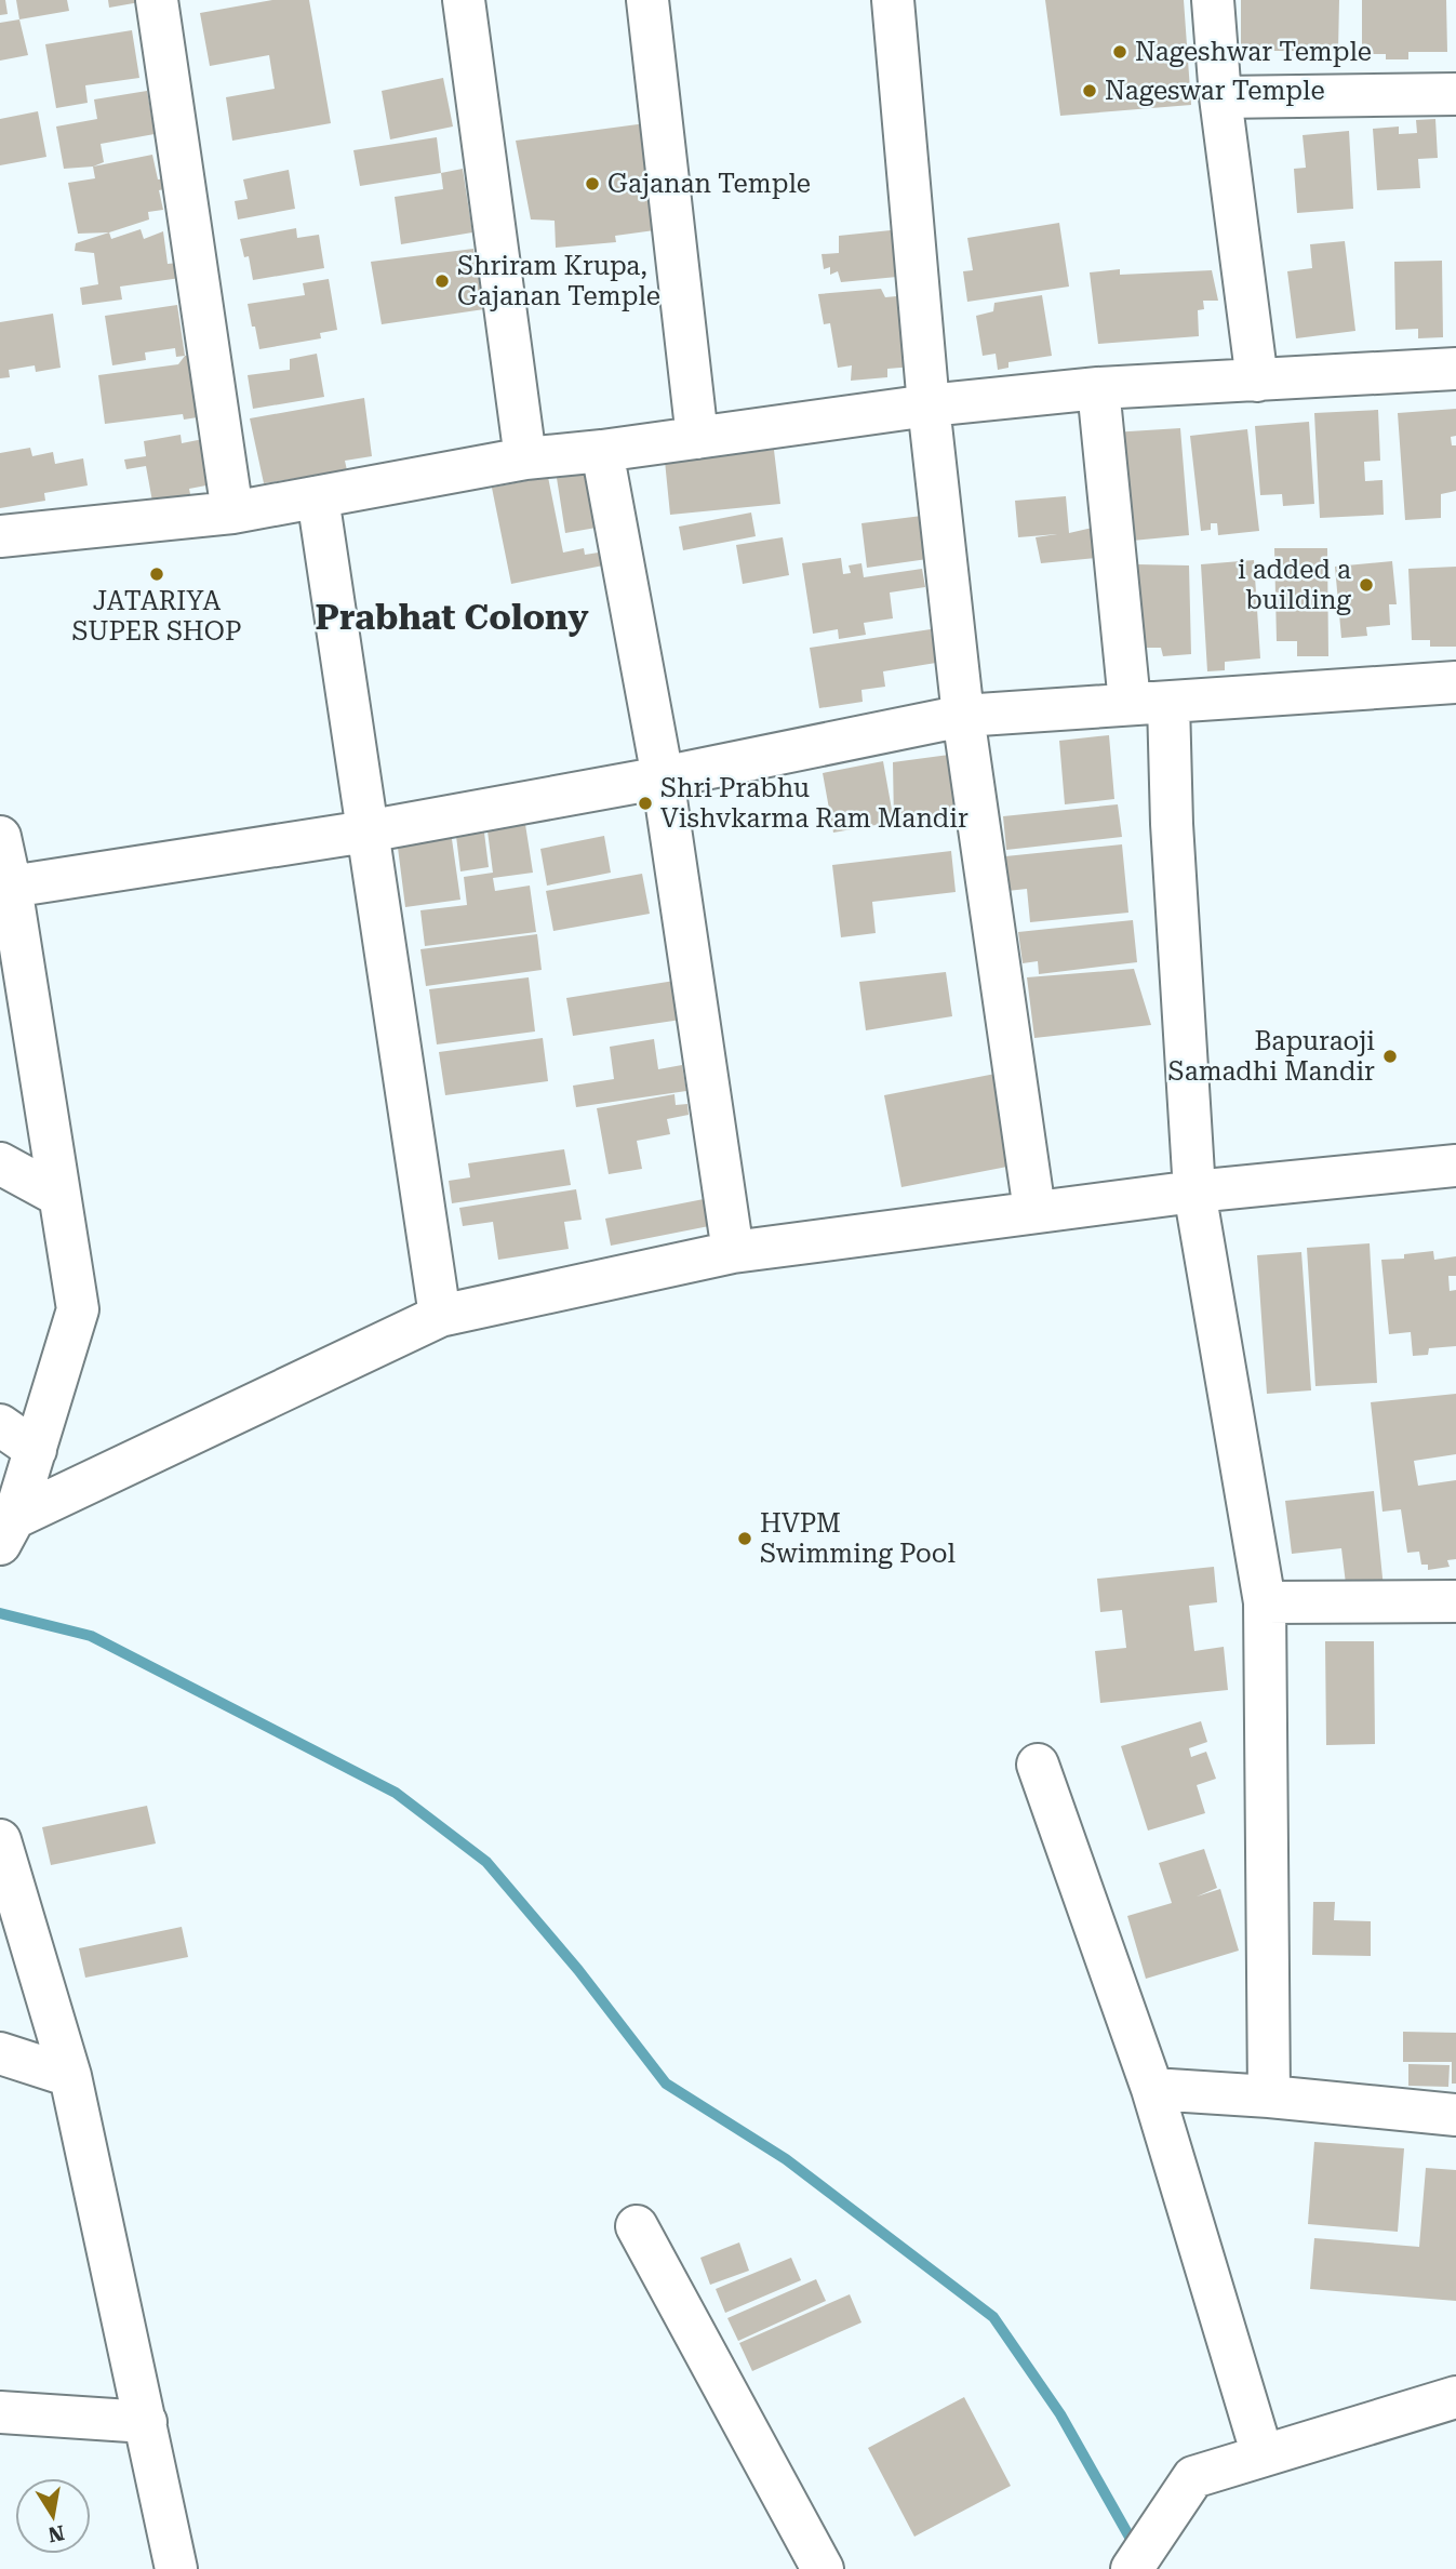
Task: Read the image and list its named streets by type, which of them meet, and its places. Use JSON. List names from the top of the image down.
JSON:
{
  "districts": ["Prabhat Colony"],
  "places": [
    "Nageshwar Temple",
    "Nageswar Temple",
    "Gajanan Temple",
    "Shriram Krupa, Gajanan Temple",
    "JATARIYA SUPER SHOP",
    "i added a building",
    "Shri Prabhu Vishvkarma Ram Mandir",
    "Bapuraoji Samadhi Mandir",
    "HVPM Swimming Pool"
  ],
  "north": "bottom"
}
